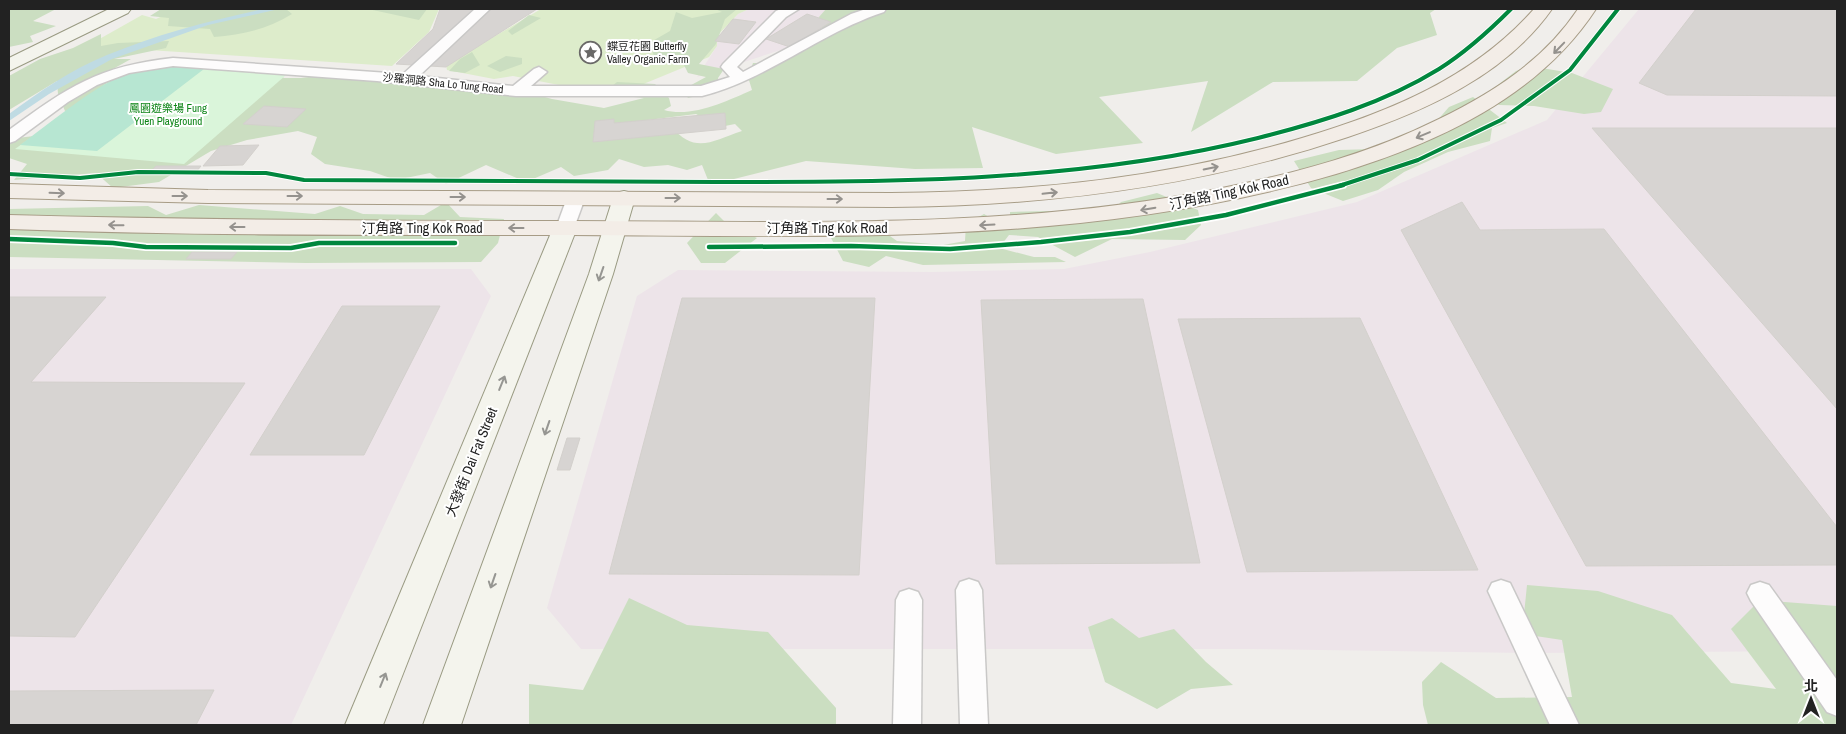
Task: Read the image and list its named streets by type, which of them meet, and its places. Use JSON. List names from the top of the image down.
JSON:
{
  "streets": {
    "main road": ["汀角路 Ting Kok Road"],
    "street": ["大發街 Dai Fat Street"],
    "lane": ["沙羅洞路 Sha Lo Tung Road"]
  },
  "crossings": [
    ["汀角路 Ting Kok Road", "大發街 Dai Fat Street"]
  ],
  "one_way": ["大發街 Dai Fat Street"],
  "parks": ["鳳園遊樂場 Fung Yuen Playground"],
  "places": {
    "place": ["蝶豆花園 Butterfly Valley Organic Farm"]
  },
  "north": "top"
}
